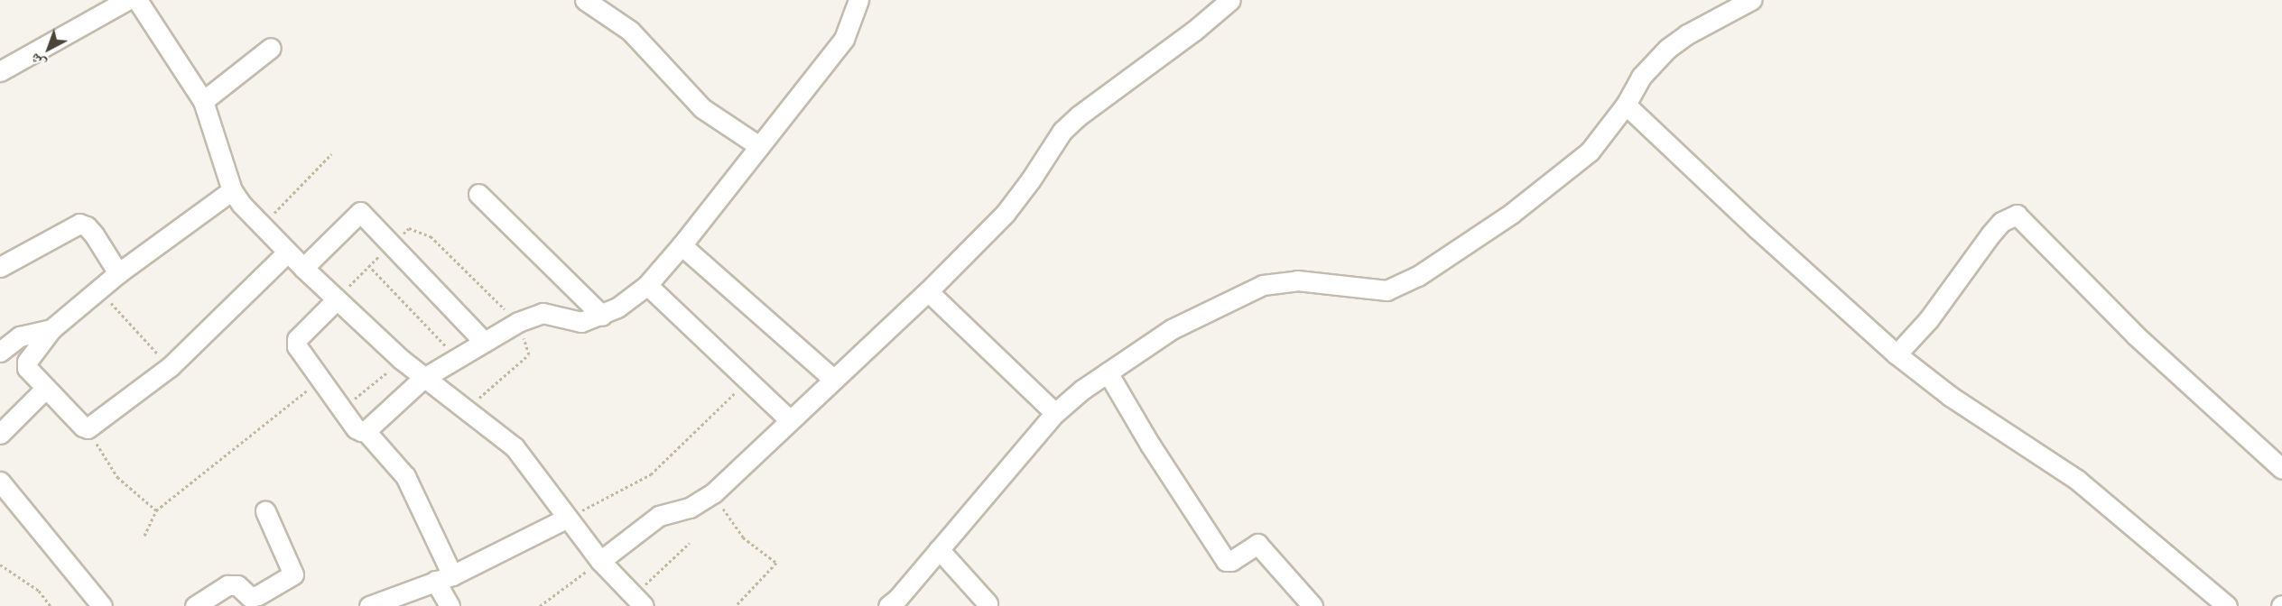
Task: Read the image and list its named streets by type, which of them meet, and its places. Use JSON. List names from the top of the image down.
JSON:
{
  "north": "bottom left"
}
